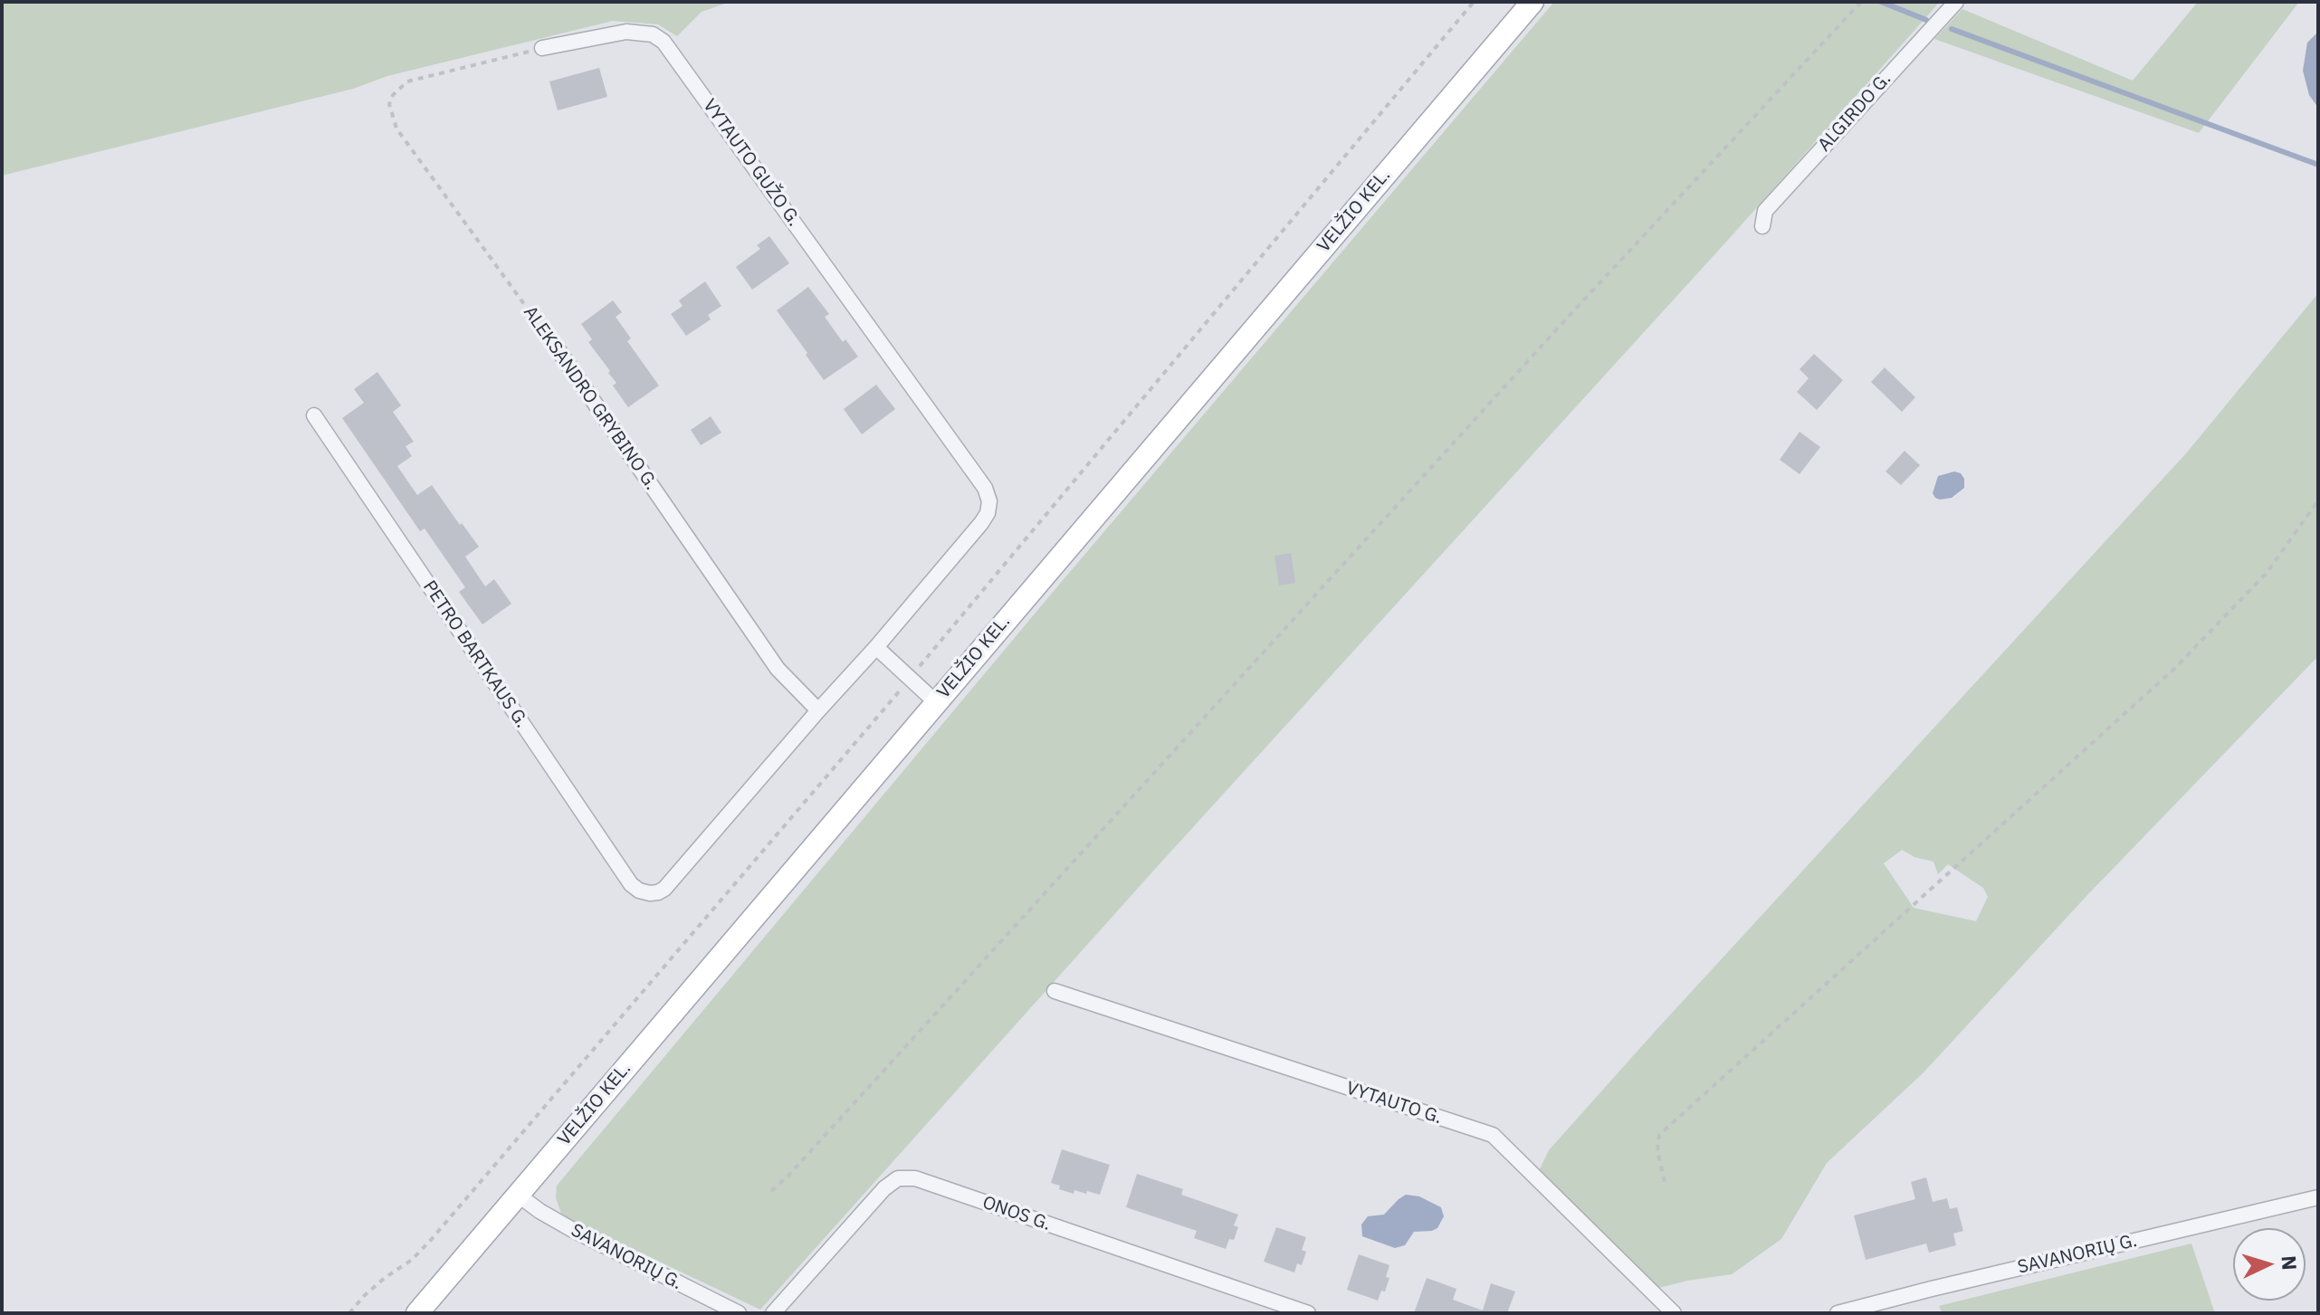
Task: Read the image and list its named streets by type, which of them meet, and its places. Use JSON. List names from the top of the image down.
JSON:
{
  "streets": {
    "main road": ["VELŽIO KEL."],
    "street": [
      "ALGIRDO G.",
      "VYTAUTO GUŽO G.",
      "ALEKSANDRO GRYBINO G.",
      "PETRO BARTKAUS G.",
      "VYTAUTO G.",
      "ONOS G.",
      "SAVANORIŲ G."
    ]
  },
  "crossings": [
    ["VYTAUTO GUŽO G.", "ALEKSANDRO GRYBINO G."],
    ["VELŽIO KEL.", "SAVANORIŲ G."],
    ["ALEKSANDRO GRYBINO G.", "PETRO BARTKAUS G."]
  ],
  "north": "right"
}
